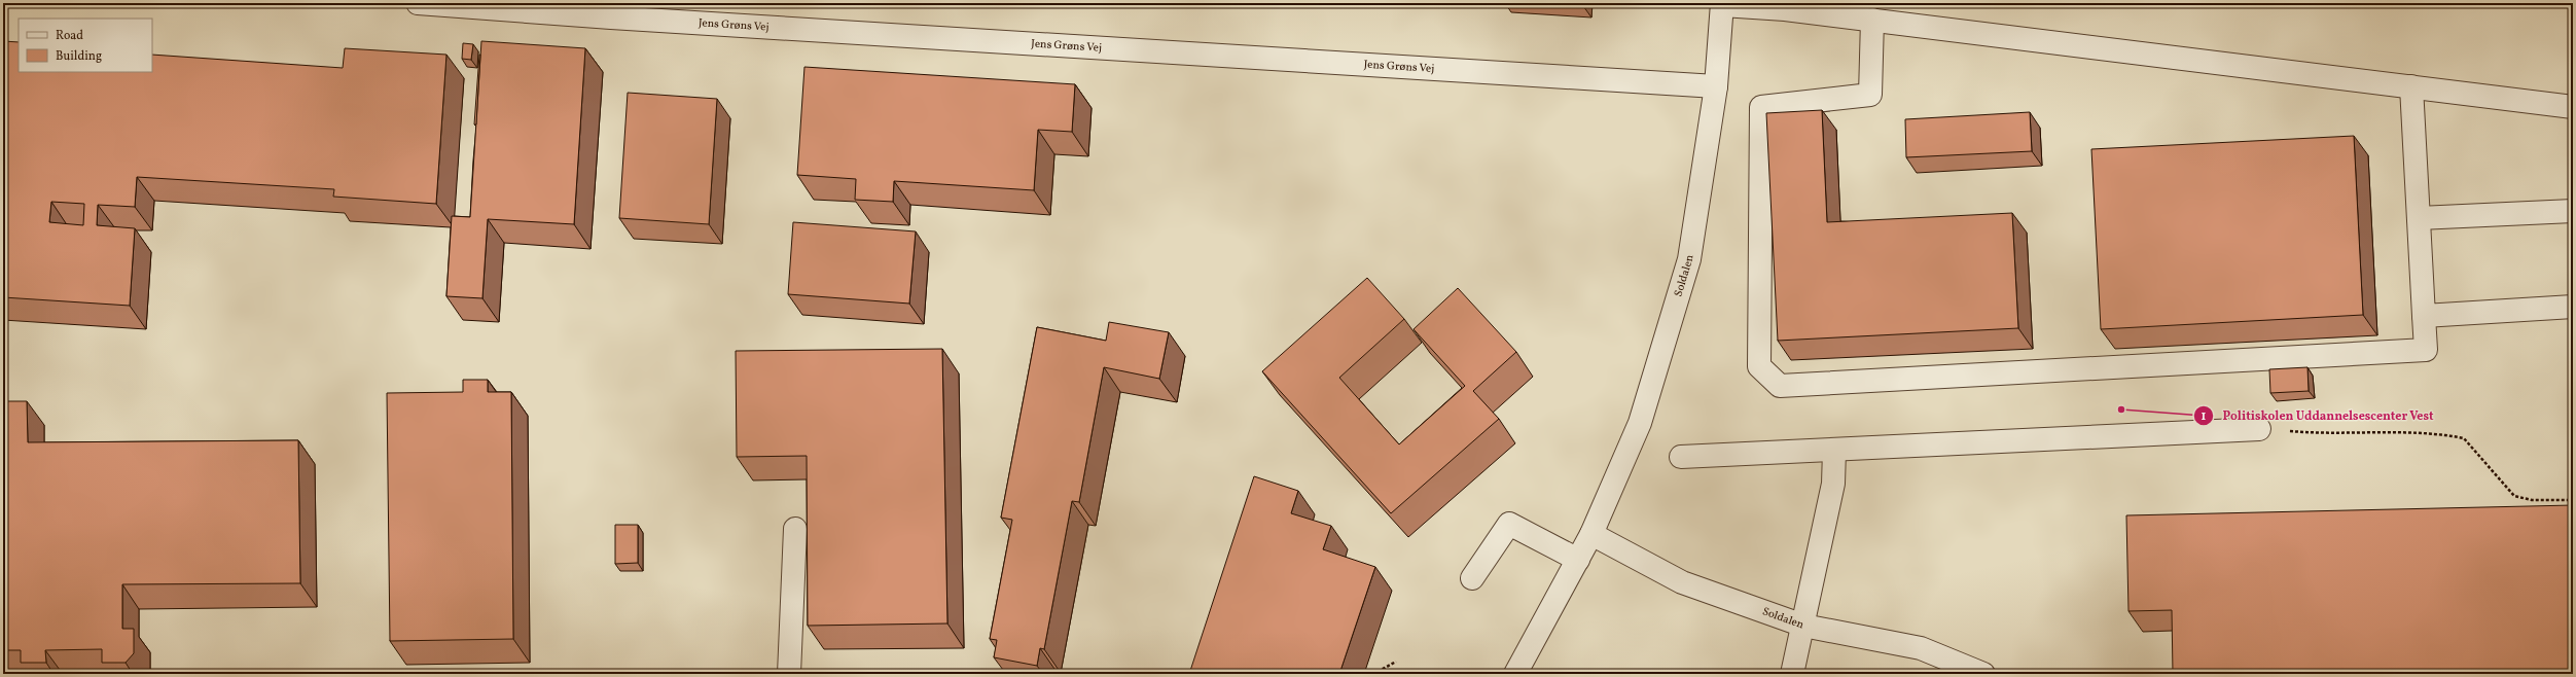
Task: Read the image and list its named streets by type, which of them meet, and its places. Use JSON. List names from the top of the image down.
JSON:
{
  "streets": {
    "street": ["Jens Grøns Vej", "Soldalen"]
  },
  "crossings": [
    ["Jens Grøns Vej", "Soldalen"]
  ],
  "places": ["Politiskolen Uddannelsescenter Vest"],
  "legend": ["Road", "Building"]
}
